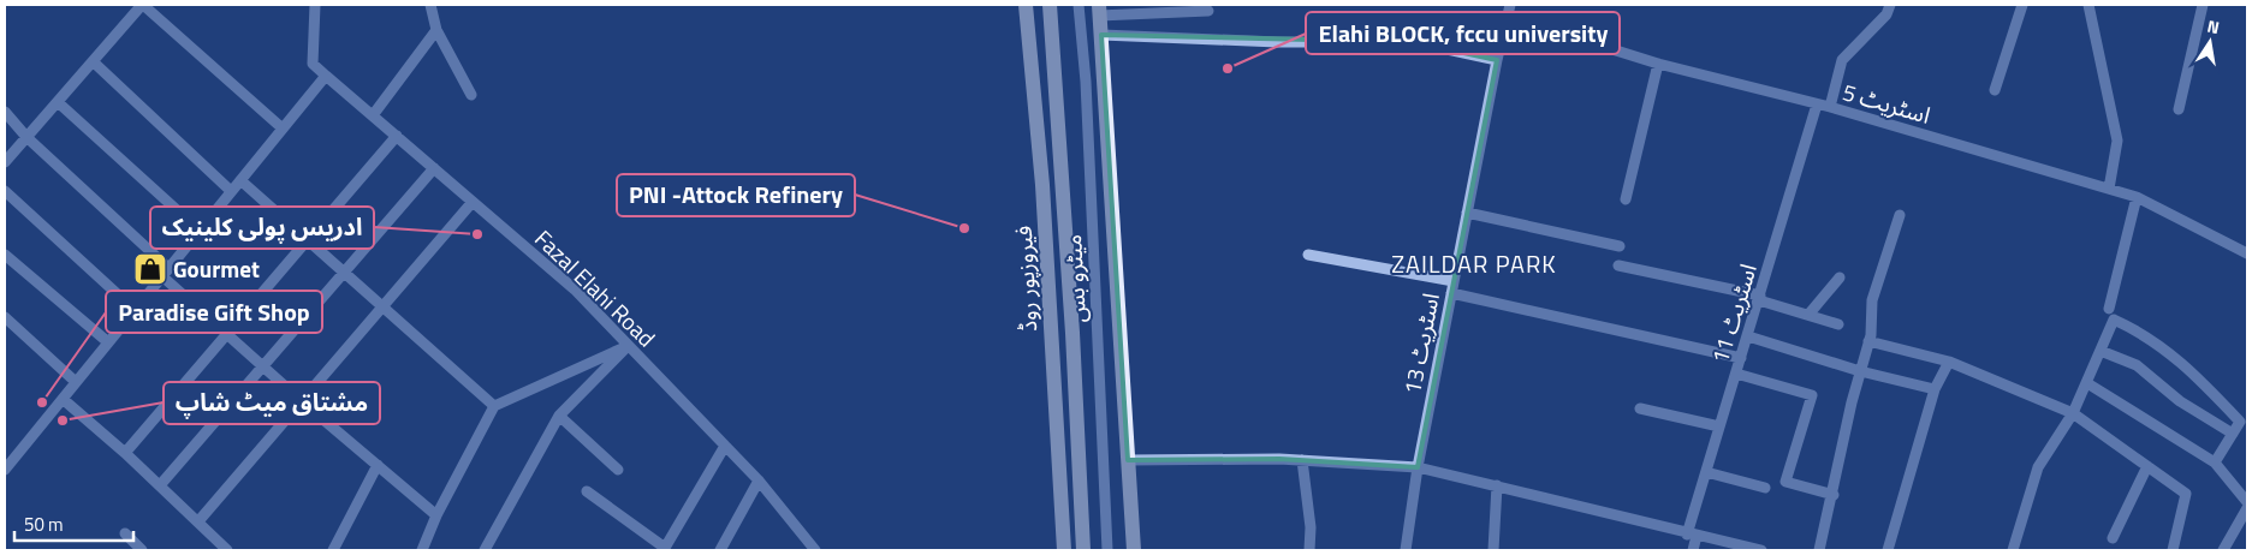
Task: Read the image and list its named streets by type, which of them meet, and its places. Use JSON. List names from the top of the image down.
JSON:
{
  "streets": {
    "main road": ["فیروزپور روڈ"],
    "street": [
      "اسٹریٹ 5",
      "میٹرو بس",
      "Fazal Elahi Road",
      "اسٹریٹ 11",
      "اسٹریٹ 13"
    ]
  },
  "crossings": [
    ["اسٹریٹ 5", "اسٹریٹ 11"],
    ["اسٹریٹ 5", "اسٹریٹ 13"]
  ],
  "districts": ["ZAILDAR PARK"],
  "places": {
    "other": [
      "Elahi BLOCK, fccu university",
      "PNI -Attock Refinery",
      "ادریس پولی کلینیک",
      "Paradise Gift Shop",
      "مشتاق میٹ شاپ"
    ],
    "shop": ["Gourmet"]
  },
  "scale_bar": "50 m",
  "north": "top"
}
